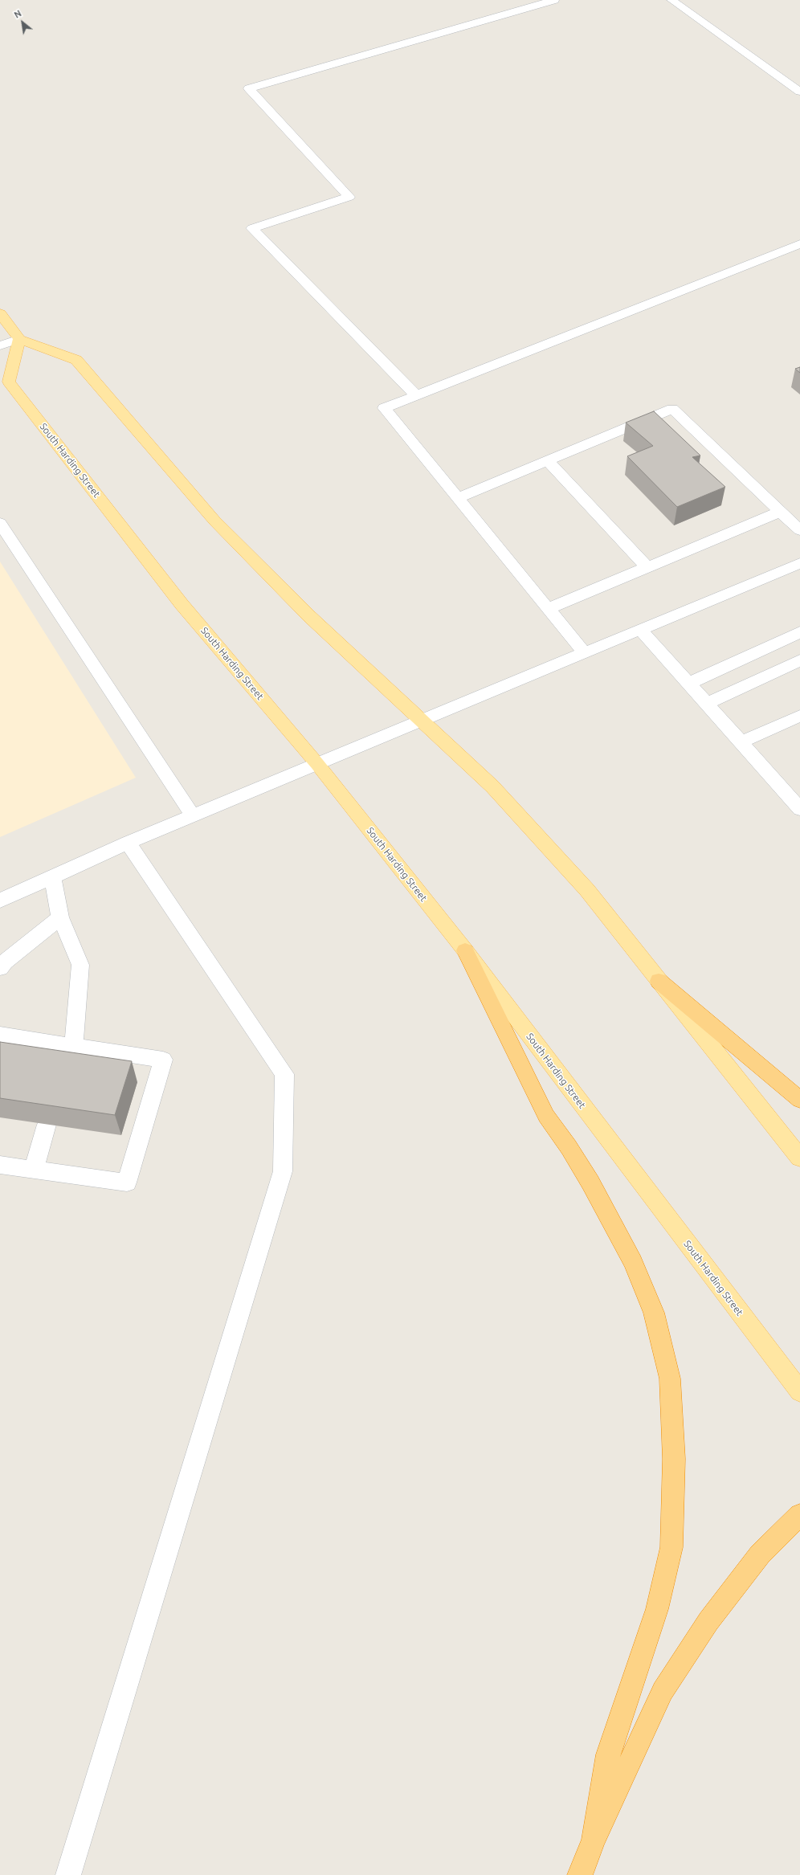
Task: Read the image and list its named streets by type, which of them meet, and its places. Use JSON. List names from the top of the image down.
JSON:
{
  "streets": {
    "main road": ["South Harding Street"]
  },
  "north": "top left"
}
